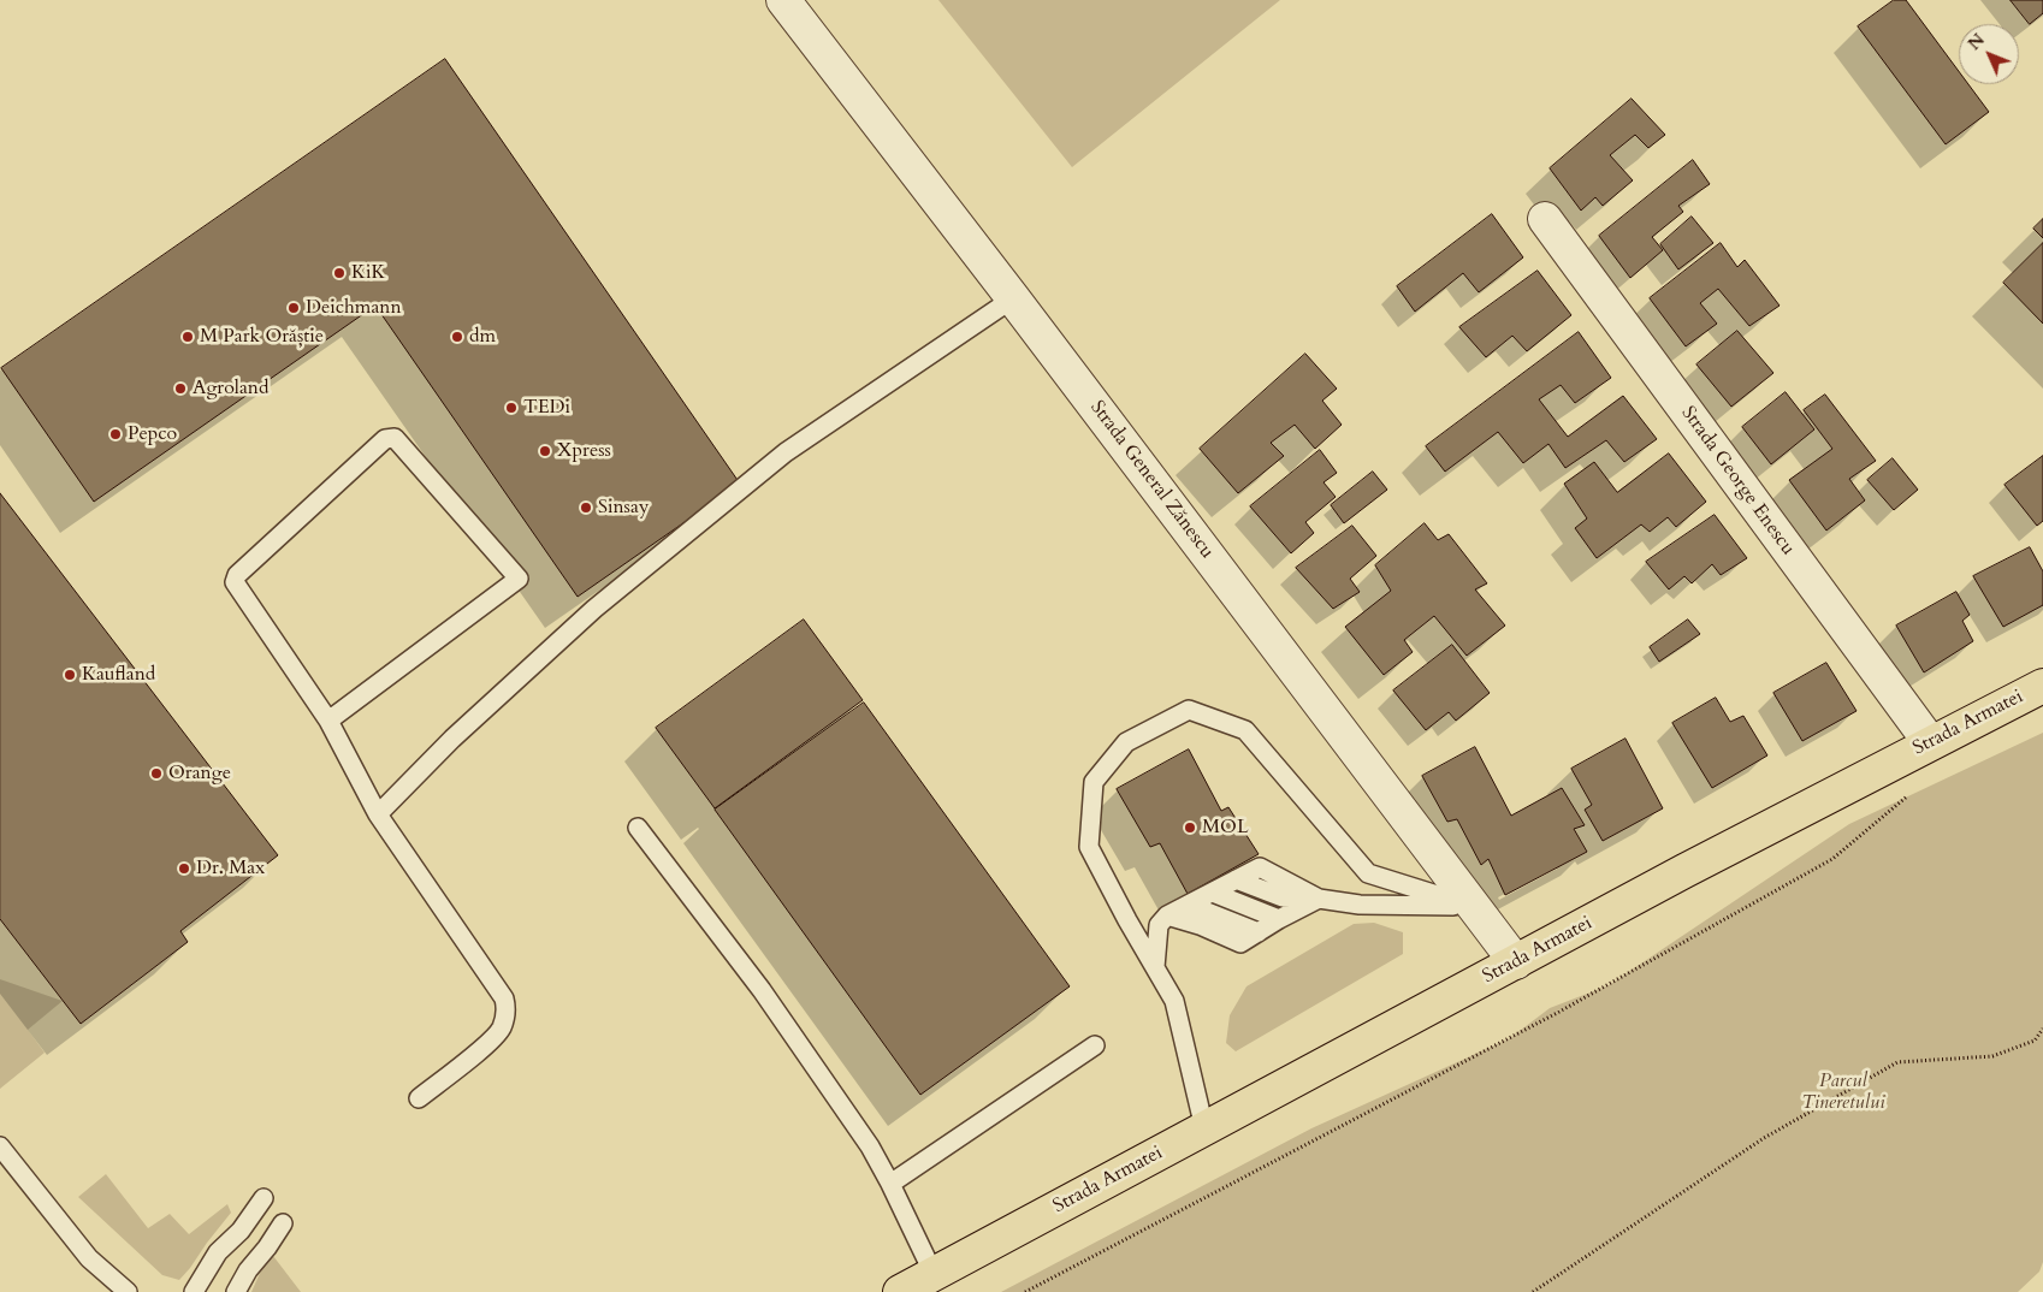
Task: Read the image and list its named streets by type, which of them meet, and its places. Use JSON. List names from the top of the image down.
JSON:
{
  "streets": {
    "main road": ["Strada Armatei"],
    "street": ["Strada General Zănescu", "Strada George Enescu"]
  },
  "crossings": [
    ["Strada General Zănescu", "Strada Armatei"],
    ["Strada George Enescu", "Strada Armatei"]
  ],
  "parks": ["Parcul Tineretului"],
  "places": [
    "KiK",
    "Deichmann",
    "M Park Orăștie",
    "dm",
    "Agroland",
    "TEDi",
    "Pepco",
    "Xpress",
    "Sinsay",
    "Kaufland",
    "Orange",
    "MOL",
    "Dr. Max"
  ],
  "north": "top left"
}
